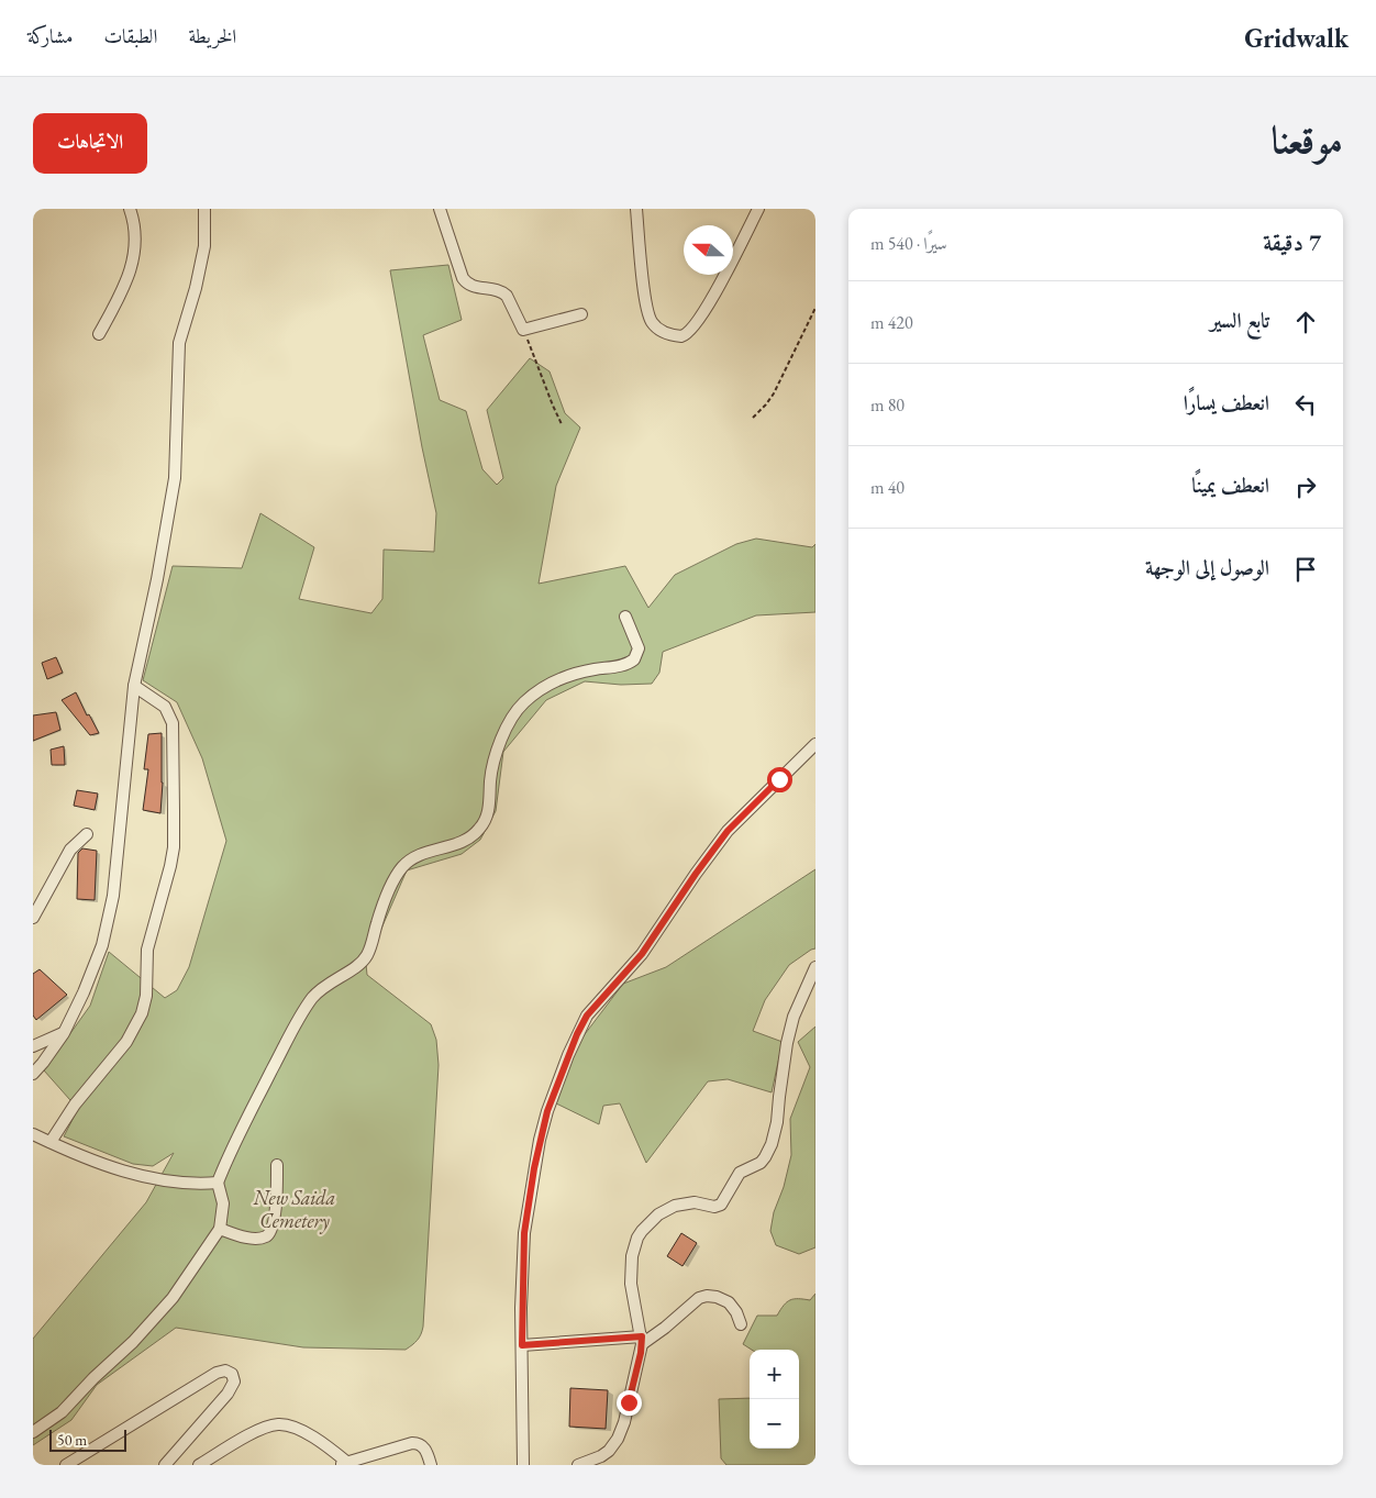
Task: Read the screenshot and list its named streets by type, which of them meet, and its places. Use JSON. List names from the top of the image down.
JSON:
{
  "parks": ["New Saida Cemetery"],
  "scale_bar": "50 m",
  "north": "left",
  "page": {
    "header": "Gridwalk",
    "nav": ["الخريطة", "الطبقات", "مشاركة"],
    "title": "موقعنا",
    "buttons": "الاتجاهات",
    "heading": ["7 دقيقة", "سيرًا · 540 m"],
    "list": [
      ["تابع السير", "420 m"],
      ["انعطف يسارًا", "80 m"],
      ["انعطف يمينًا", "40 m"],
      "الوصول إلى الوجهة"
    ],
    "map_buttons": ["+", "−"],
    "scale": "50 m"
  }
}
